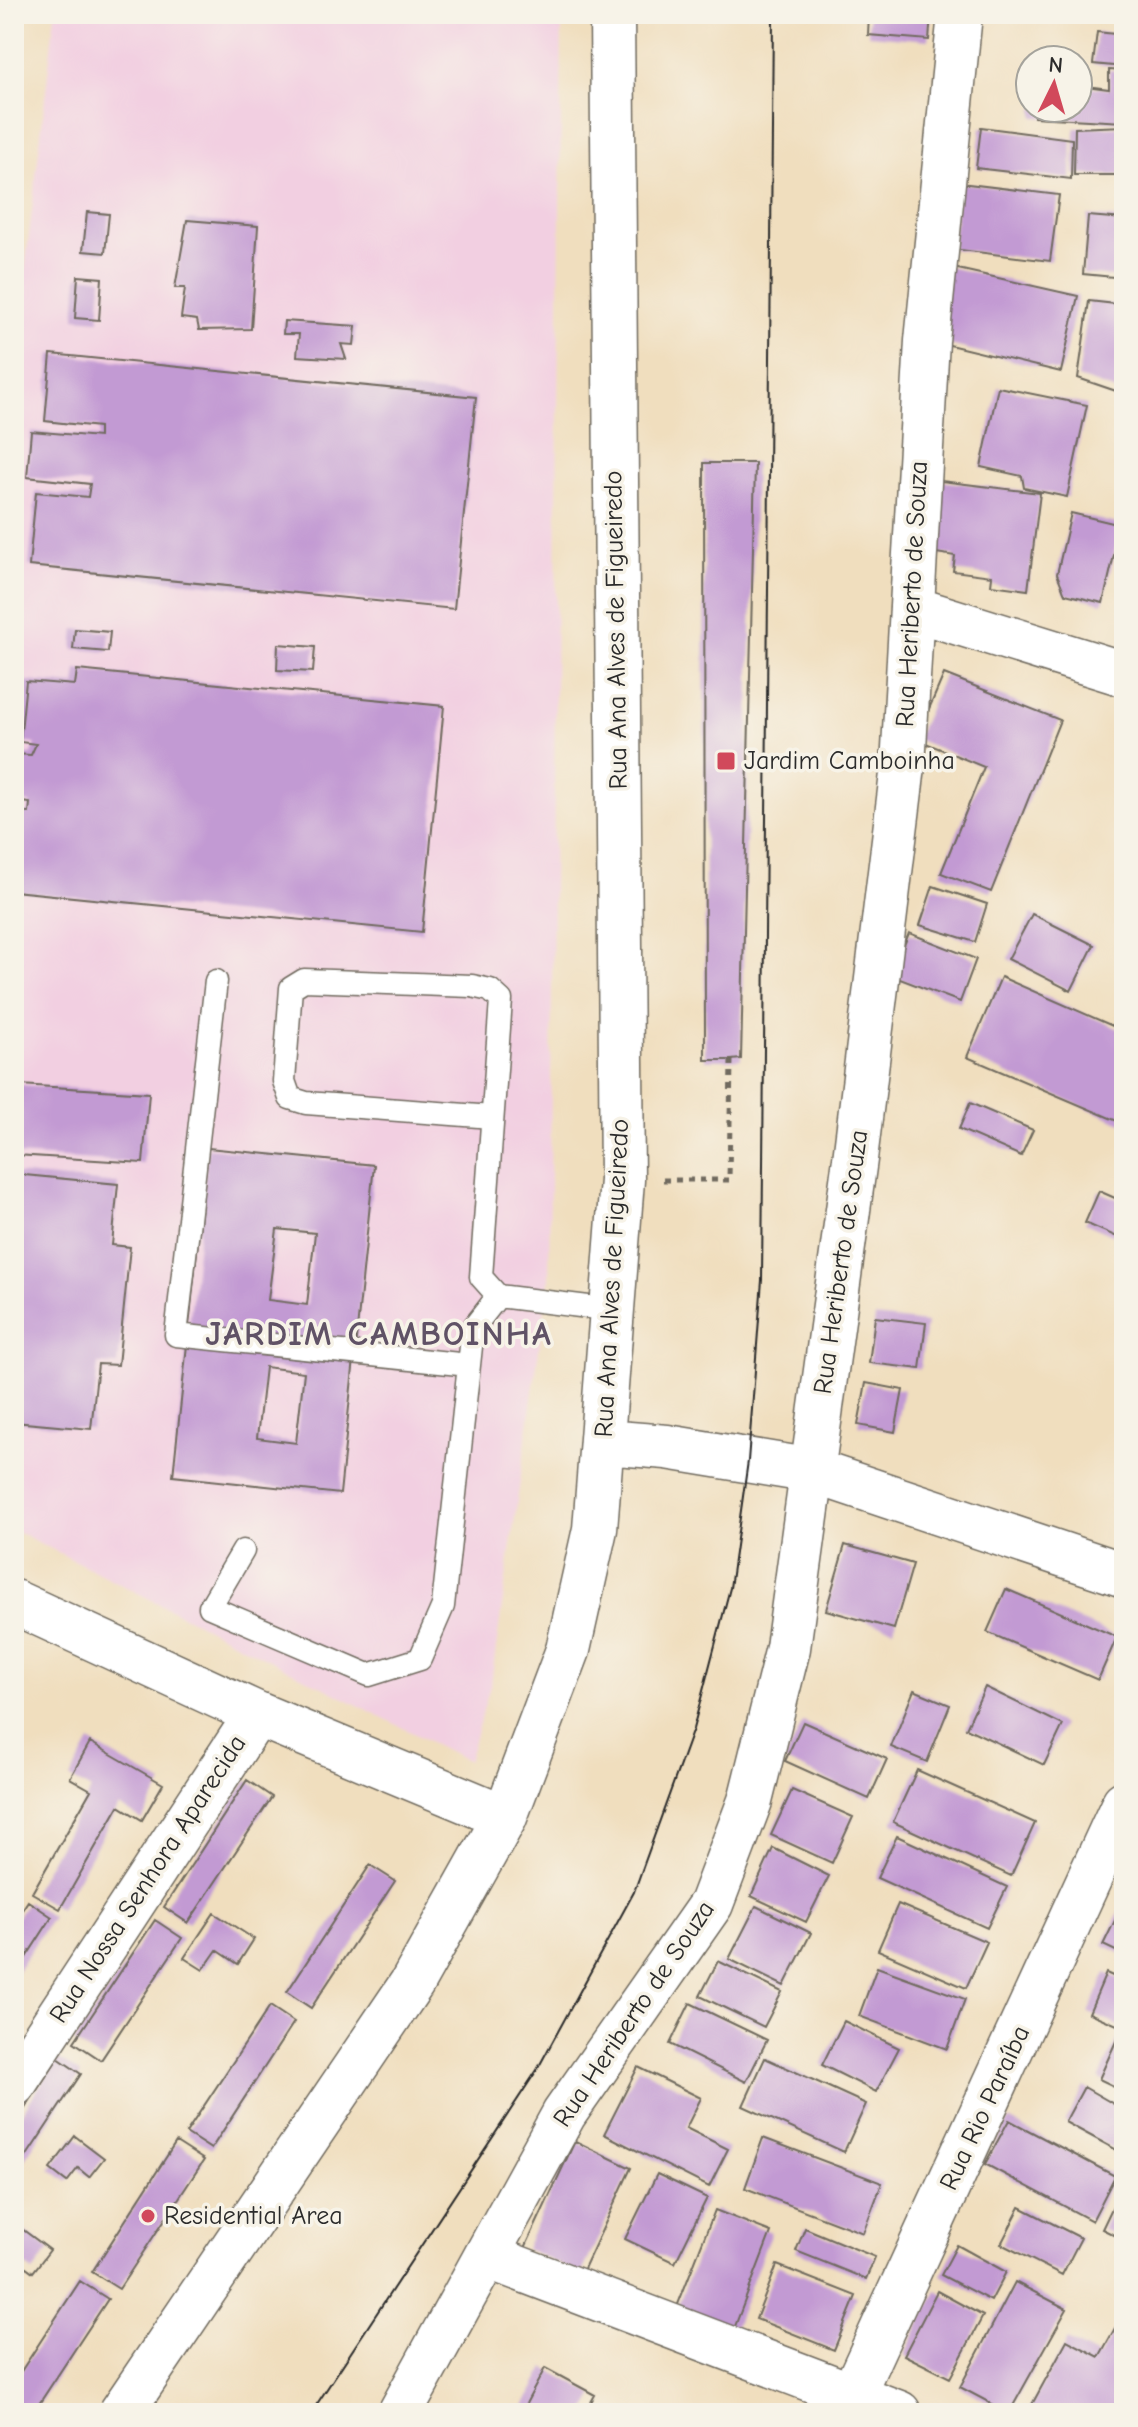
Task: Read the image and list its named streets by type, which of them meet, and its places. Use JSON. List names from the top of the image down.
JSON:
{
  "streets": {
    "street": [
      "Rua Heriberto de Souza",
      "Rua Ana Alves de Figueiredo",
      "Rua Nossa Senhora Aparecida",
      "Rua Rio Paraíba"
    ]
  },
  "districts": ["JARDIM CAMBOINHA"],
  "places": {
    "transit": ["Jardim Camboinha"],
    "other": ["Residential Area"]
  },
  "north": "top"
}
